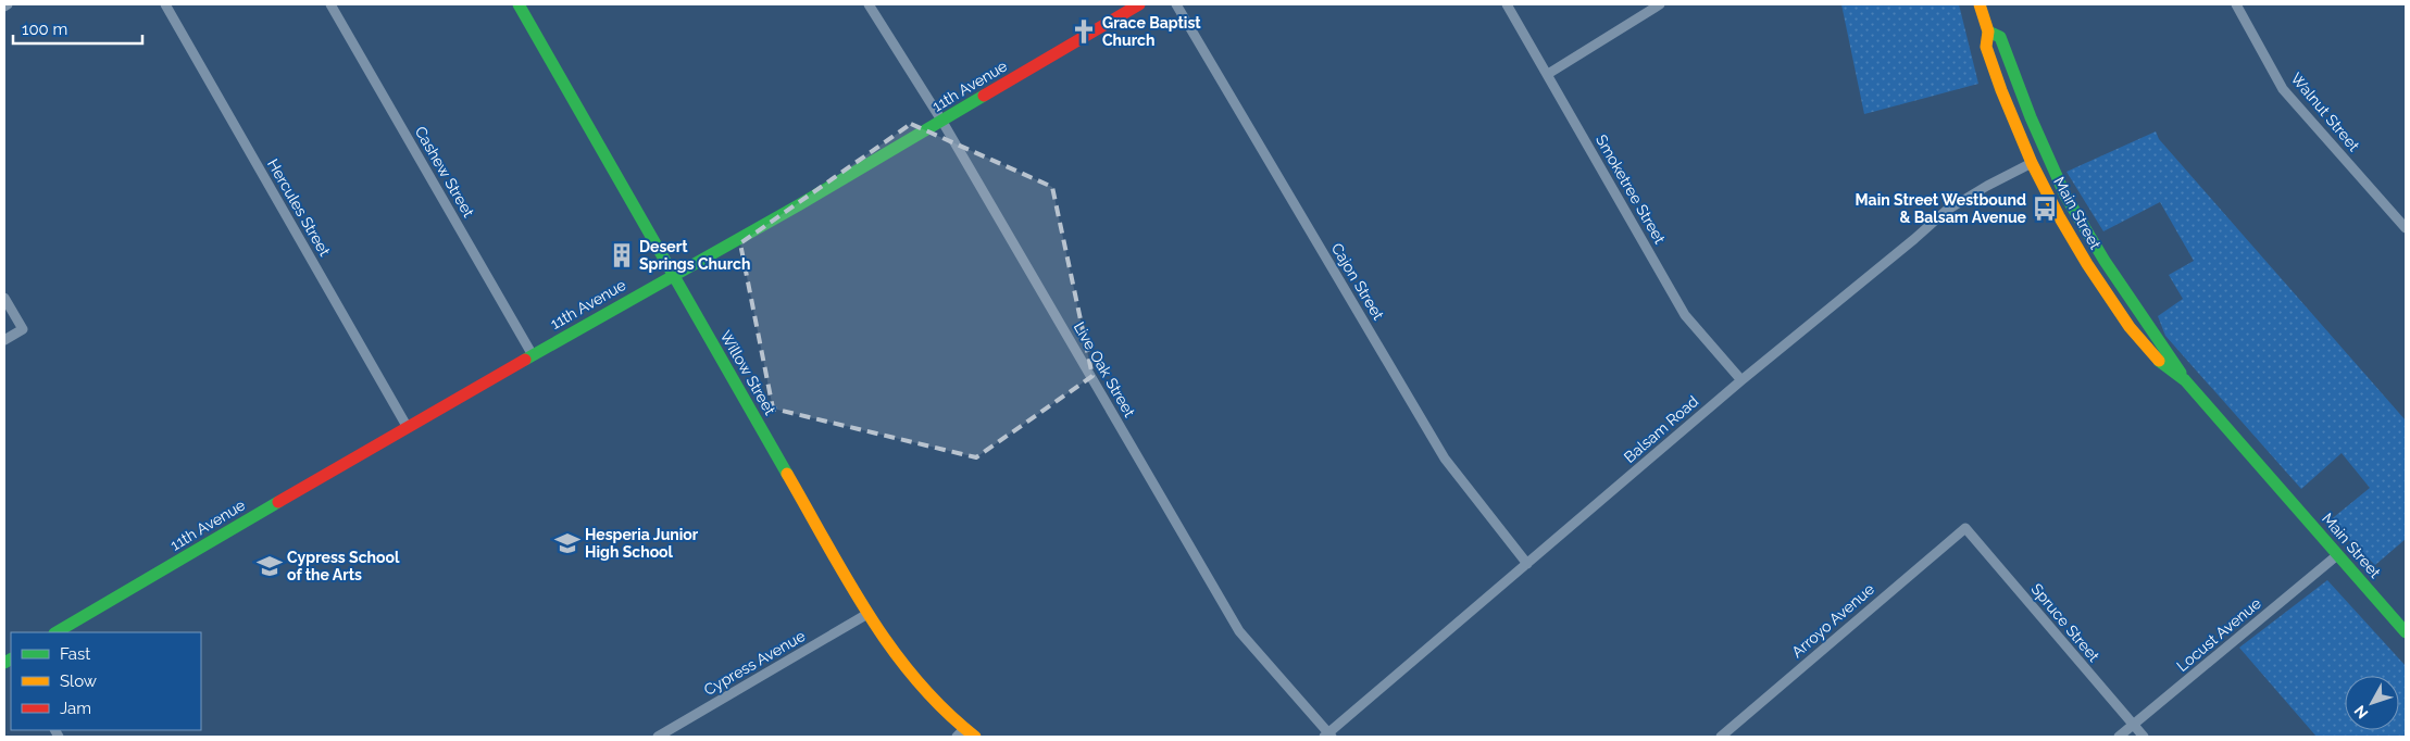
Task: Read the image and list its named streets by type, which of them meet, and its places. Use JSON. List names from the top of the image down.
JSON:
{
  "streets": {
    "main road": ["11th Avenue", "Main Street", "Willow Street"],
    "street": [
      "Walnut Street",
      "Cashew Street",
      "Smoketree Street",
      "Hercules Street",
      "Cajon Street",
      "Live Oak Street",
      "Balsam Road",
      "Arroyo Avenue",
      "Spruce Street",
      "Locust Avenue",
      "Cypress Avenue"
    ]
  },
  "crossings": [
    ["11th Avenue", "Cashew Street"],
    ["11th Avenue", "Hercules Street"],
    ["11th Avenue", "Live Oak Street"],
    ["11th Avenue", "Willow Street"],
    ["Smoketree Street", "Balsam Road"],
    ["Main Street", "Balsam Road"],
    ["Main Street", "Locust Avenue"],
    ["Cajon Street", "Balsam Road"],
    ["Live Oak Street", "Balsam Road"],
    ["Willow Street", "Cypress Avenue"],
    ["Arroyo Avenue", "Spruce Street"],
    ["Spruce Street", "Locust Avenue"]
  ],
  "places": {
    "church": ["Grace Baptist Church"],
    "bus stop": ["Main Street Westbound & Balsam Avenue"],
    "building": ["Desert Springs Church"],
    "school or university": ["Hesperia Junior High School", "Cypress School of the Arts"]
  },
  "legend": ["Fast", "Slow", "Jam"],
  "scale_bar": "100 m",
  "north": "bottom left"
}
